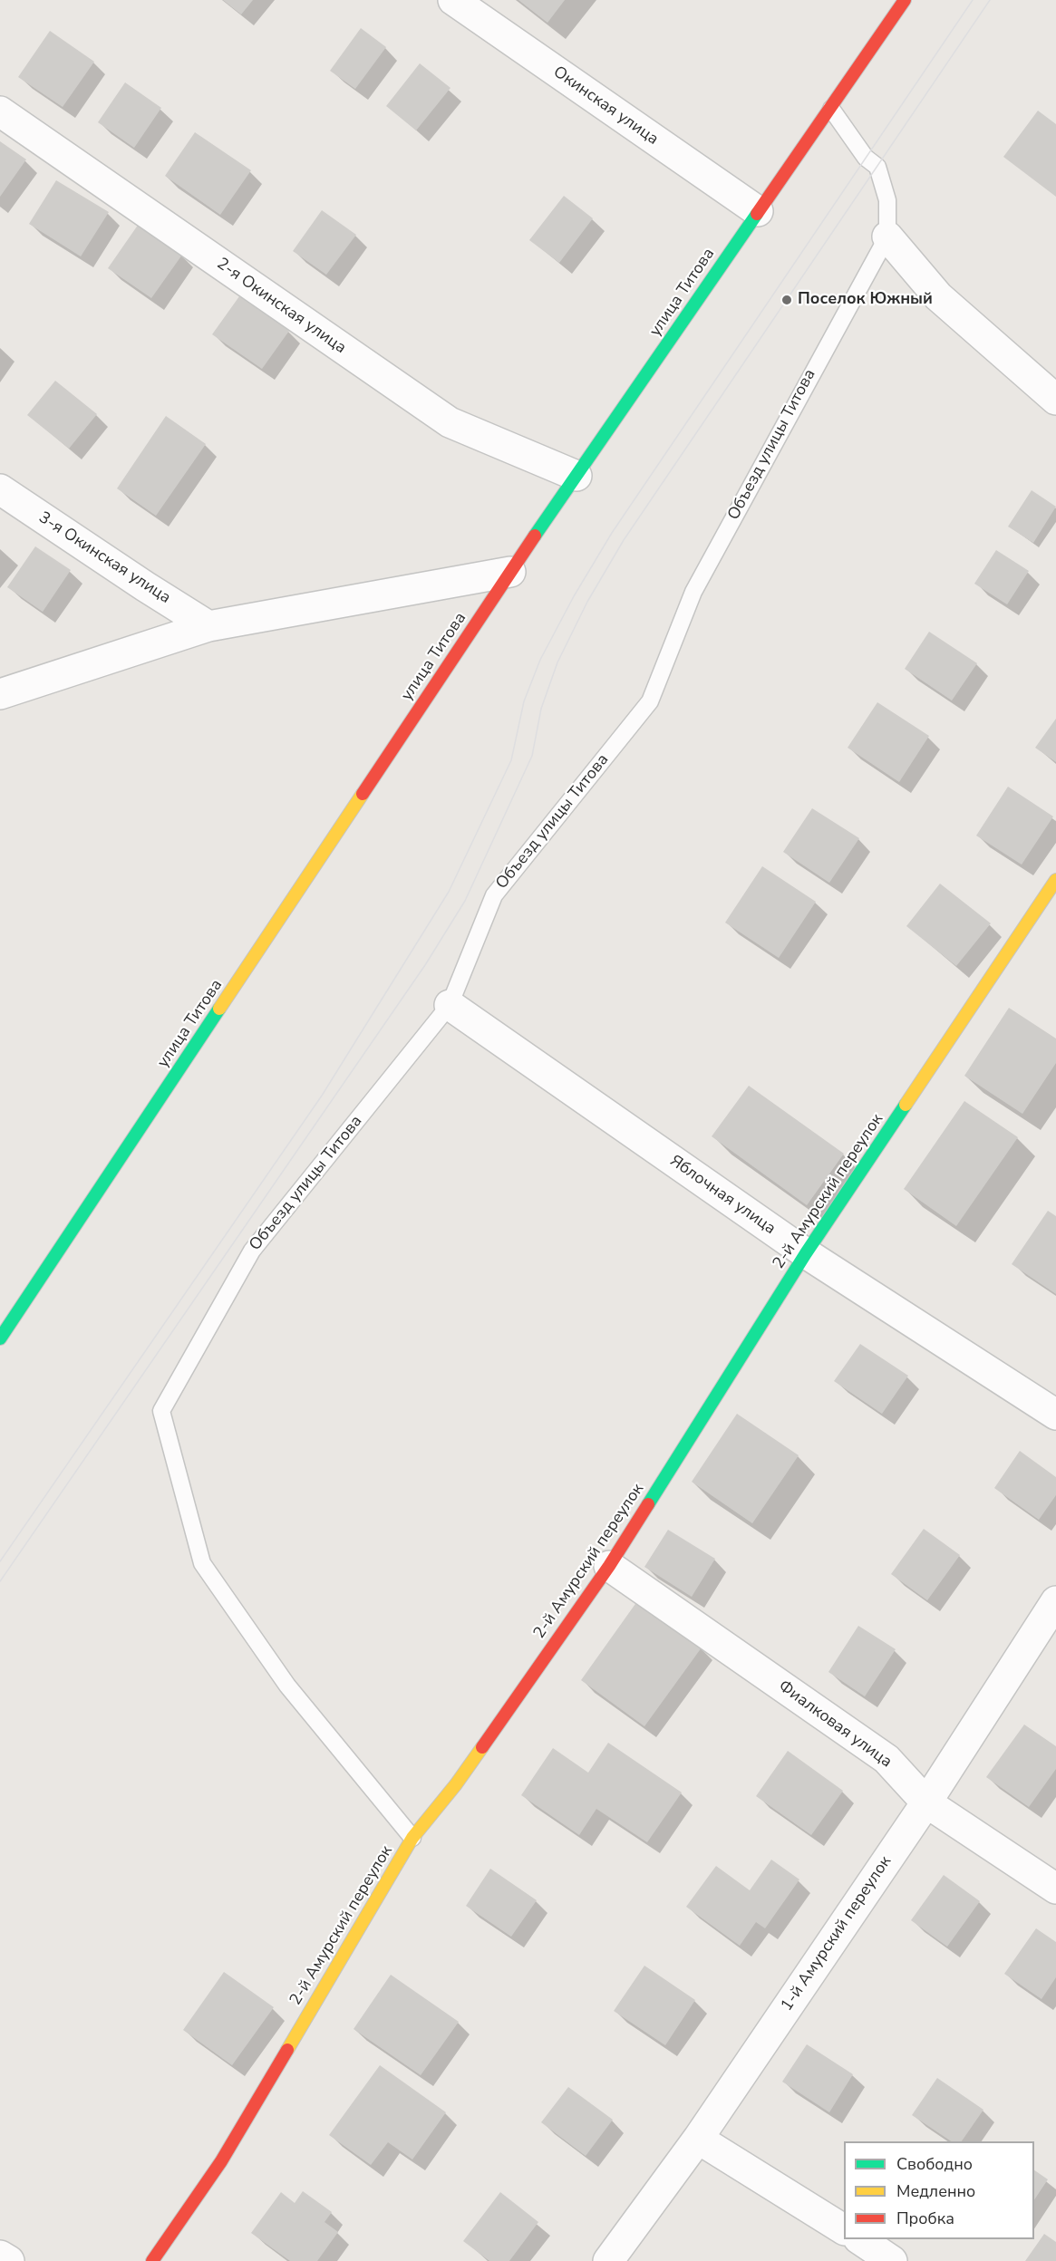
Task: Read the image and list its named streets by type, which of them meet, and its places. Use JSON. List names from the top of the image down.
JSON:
{
  "streets": {
    "street": [
      "Окинская улица",
      "улица Титова",
      "2-я Окинская улица",
      "3-я Окинская улица",
      "2-й Амурский переулок",
      "Яблочная улица",
      "Фиалковая улица",
      "1-й Амурский переулок"
    ],
    "lane": ["Объезд улицы Титова"]
  },
  "crossings": [
    ["Окинская улица", "улица Титова"],
    ["улица Титова", "2-я Окинская улица"],
    ["Объезд улицы Титова", "2-й Амурский переулок"],
    ["Объезд улицы Титова", "Яблочная улица"],
    ["2-й Амурский переулок", "Яблочная улица"],
    ["2-й Амурский переулок", "Фиалковая улица"],
    ["Фиалковая улица", "1-й Амурский переулок"]
  ],
  "places": ["Поселок Южный"],
  "legend": ["Свободно", "Медленно", "Пробка"]
}
